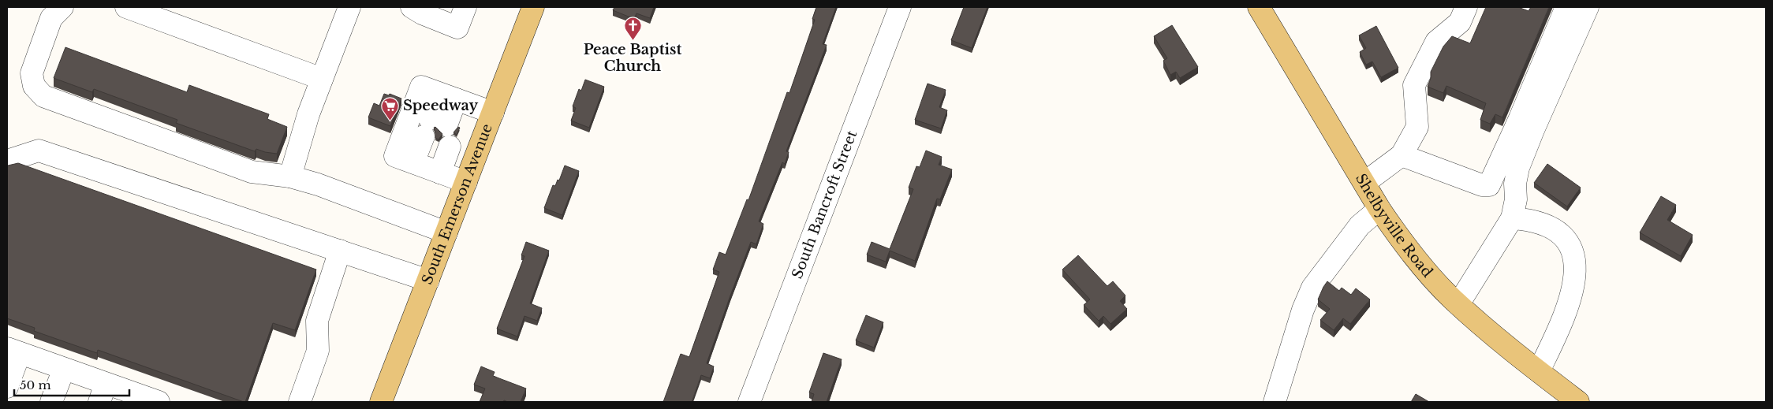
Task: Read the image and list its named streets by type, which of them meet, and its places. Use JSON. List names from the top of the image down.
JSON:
{
  "streets": {
    "main road": ["South Emerson Avenue", "Shelbyville Road"],
    "street": ["South Bancroft Street"]
  },
  "places": {
    "church": ["Peace Baptist Church"],
    "supermarket": ["Speedway"]
  },
  "scale_bar": "50 m"
}
